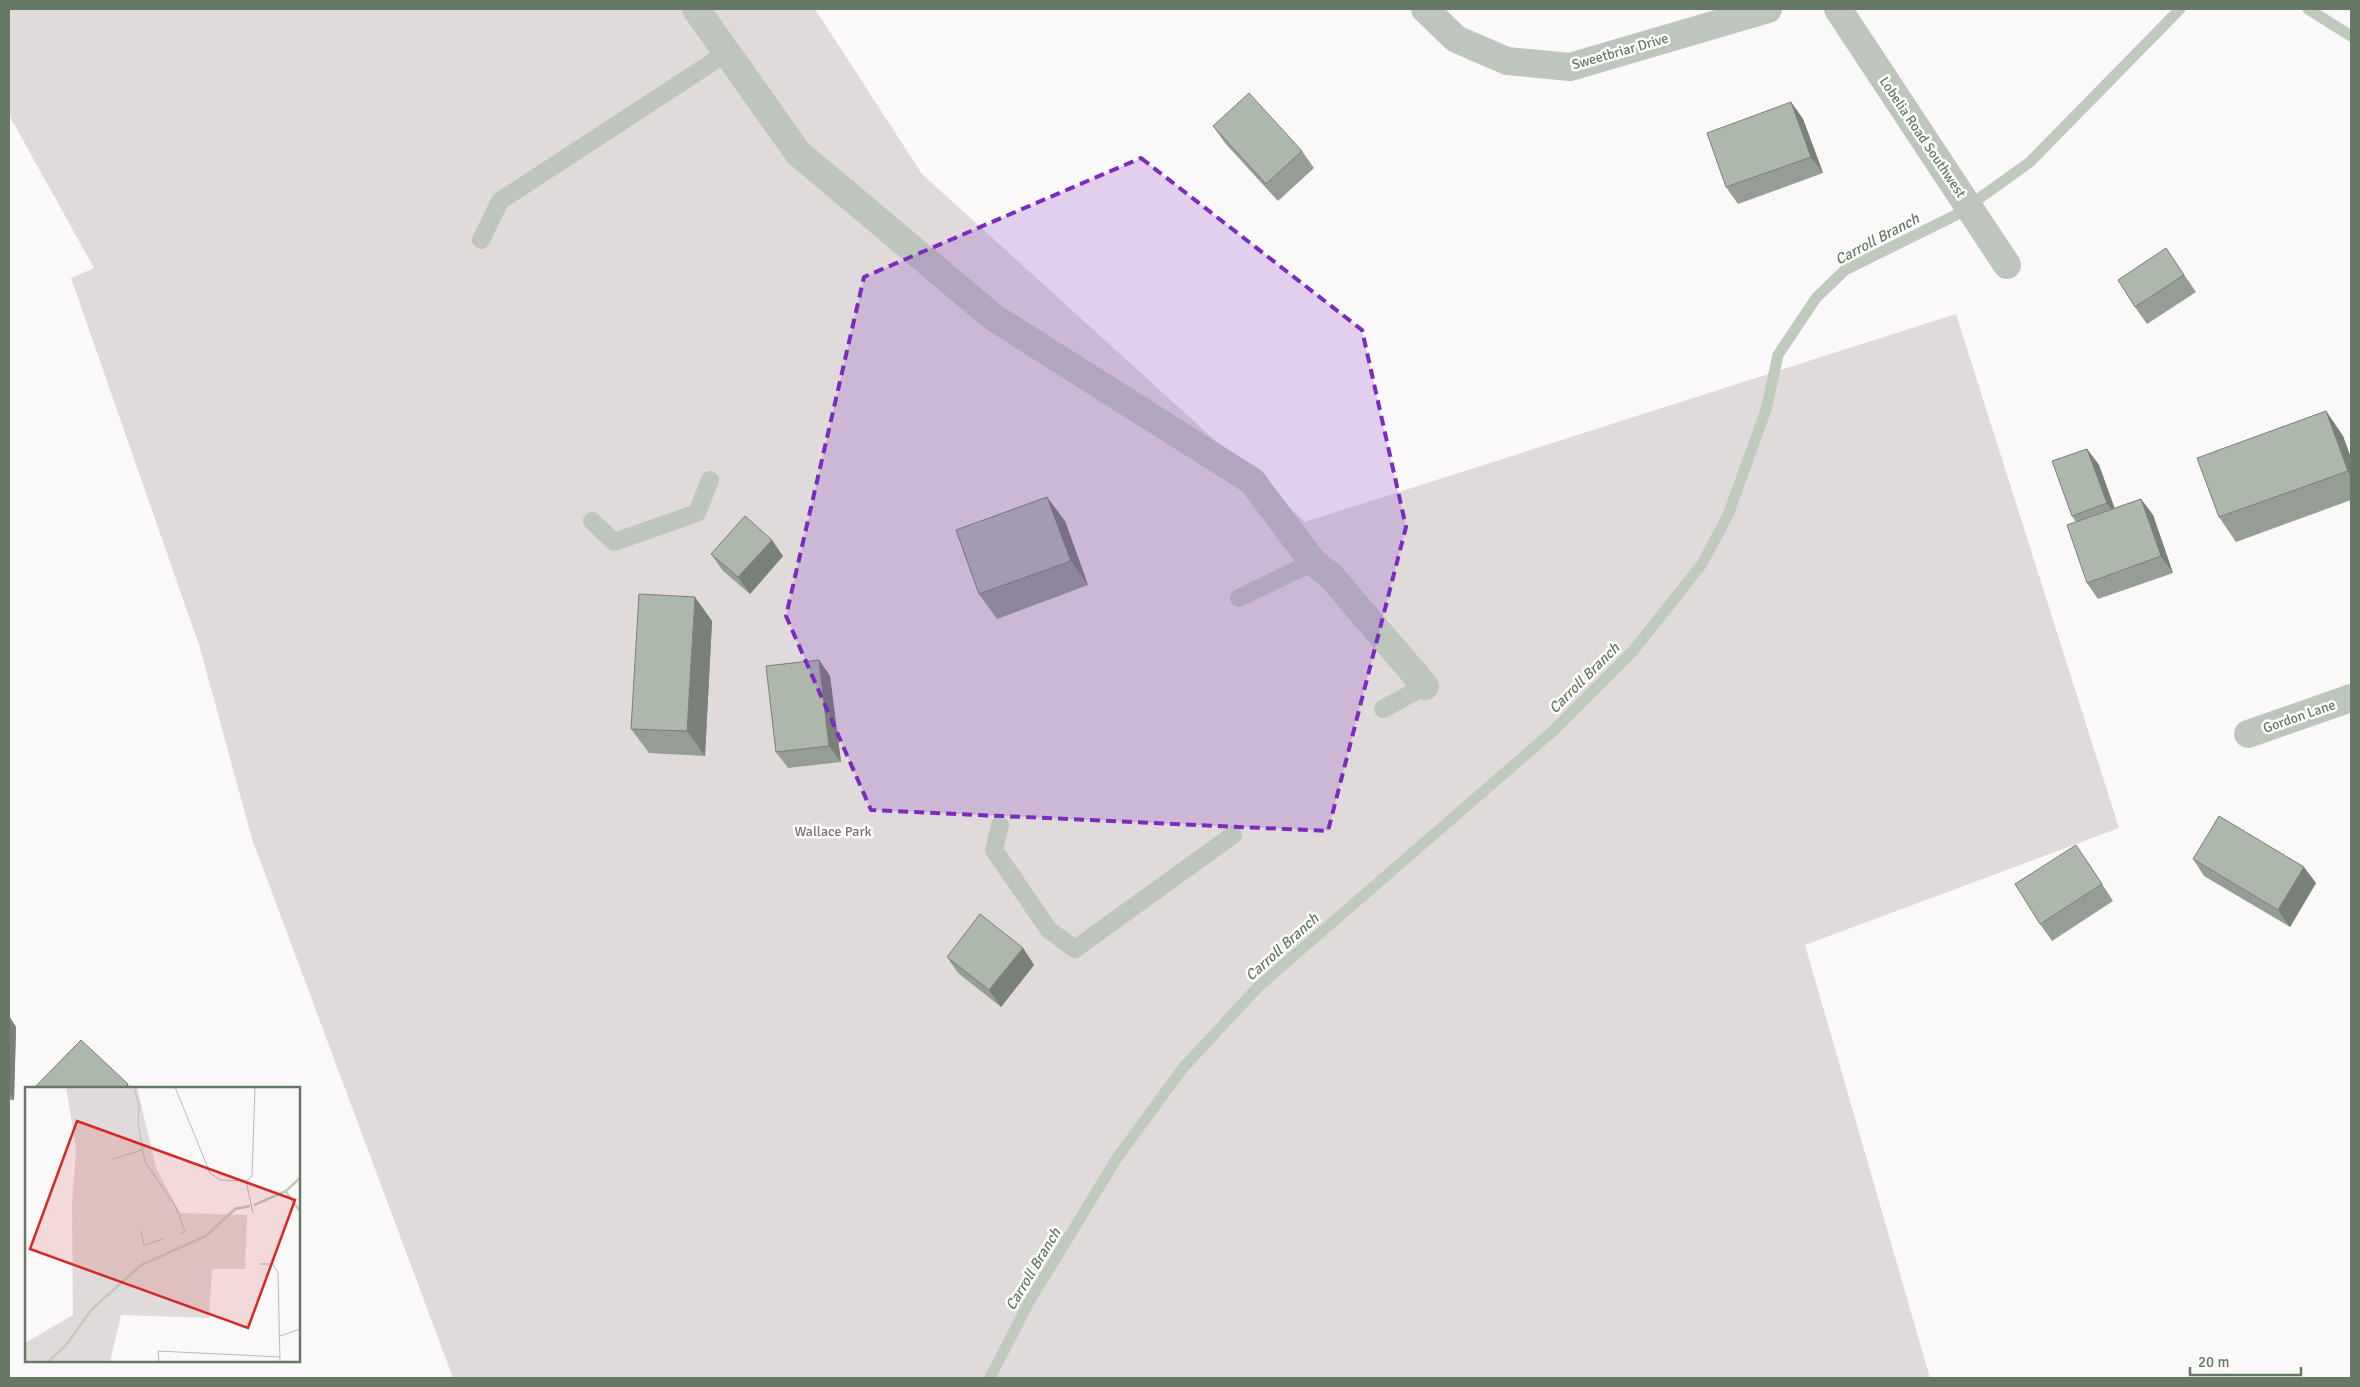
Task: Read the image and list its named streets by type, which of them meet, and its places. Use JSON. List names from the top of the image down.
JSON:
{
  "streets": {
    "street": ["Sweetbriar Drive", "Lobelia Road Southwest", "Gordon Lane"]
  },
  "water": ["Carroll Branch"],
  "parks": ["Wallace Park"],
  "scale_bar": "20 m"
}
